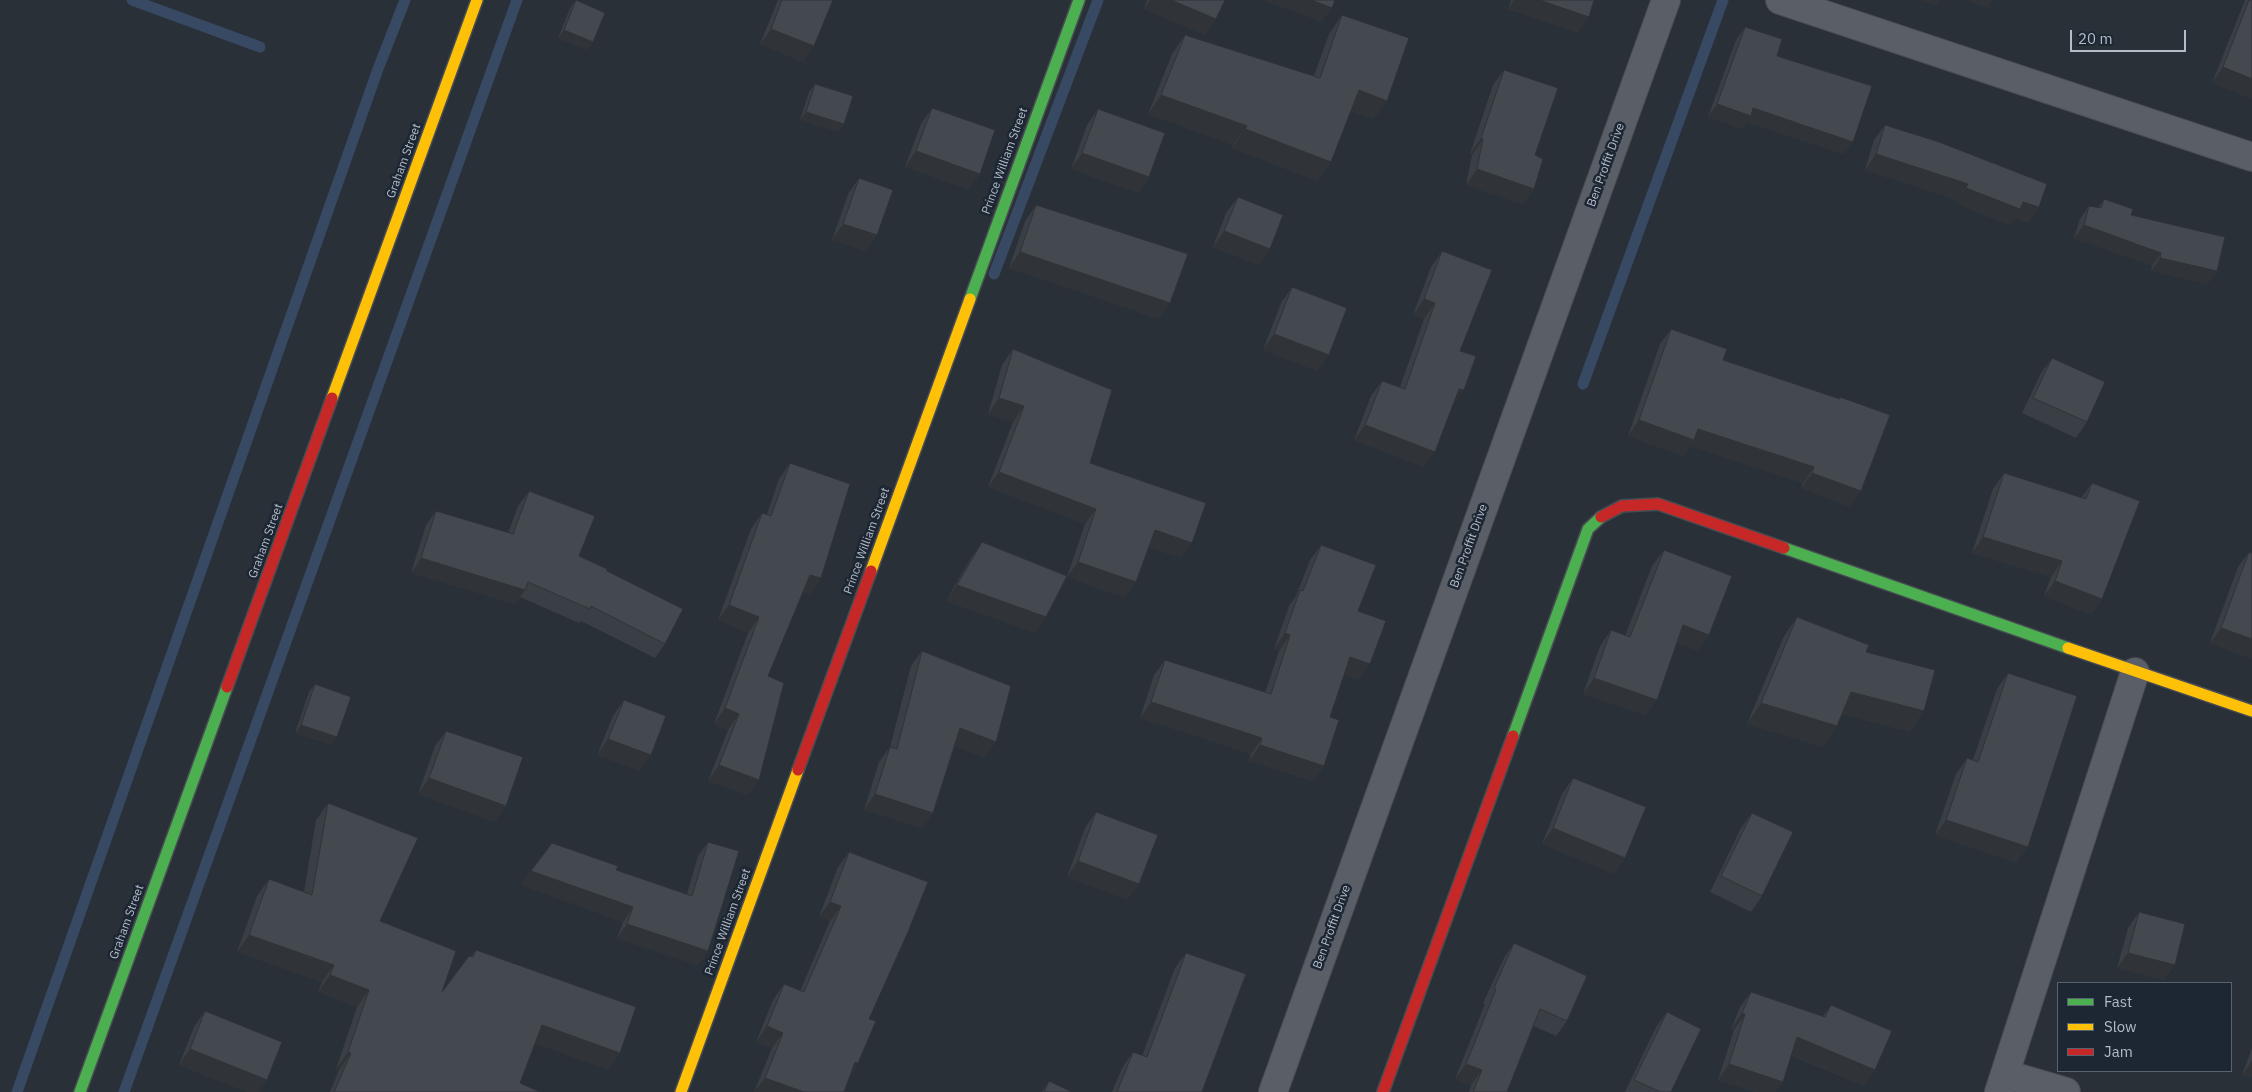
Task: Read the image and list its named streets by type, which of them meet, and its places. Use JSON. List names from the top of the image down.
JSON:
{
  "streets": {
    "street": ["Graham Street", "Prince William Street", "Ben Proffit Drive"]
  },
  "legend": ["Fast", "Slow", "Jam"],
  "scale_bar": "20 m"
}
